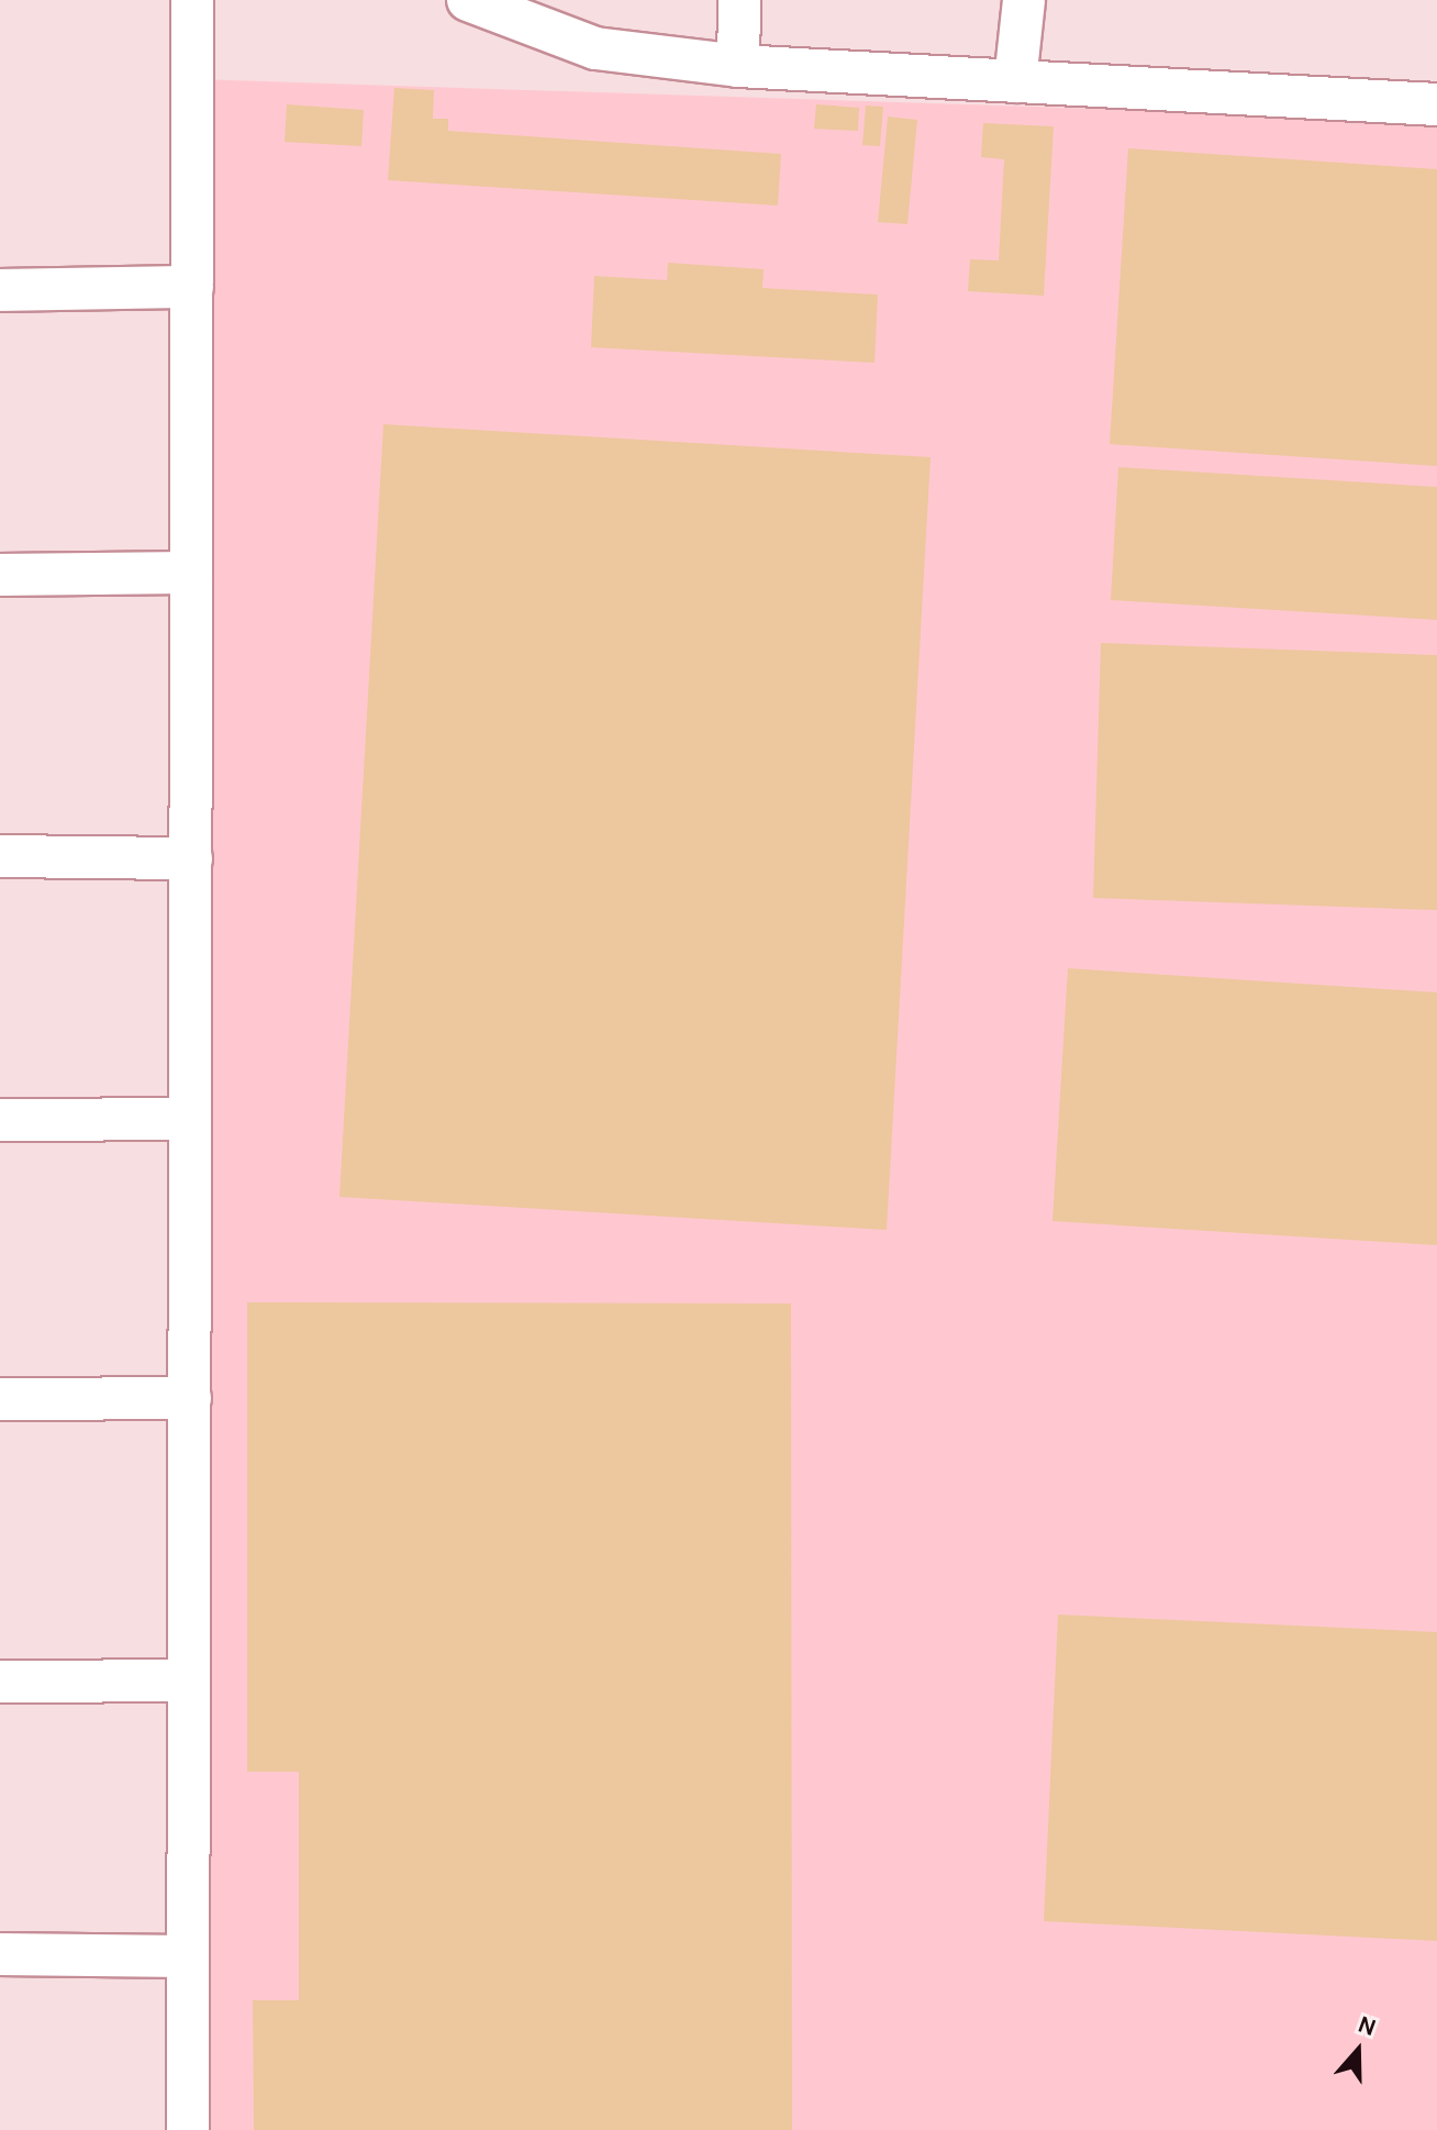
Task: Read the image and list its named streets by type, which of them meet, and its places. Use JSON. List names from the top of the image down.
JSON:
{
  "north": "top"
}
